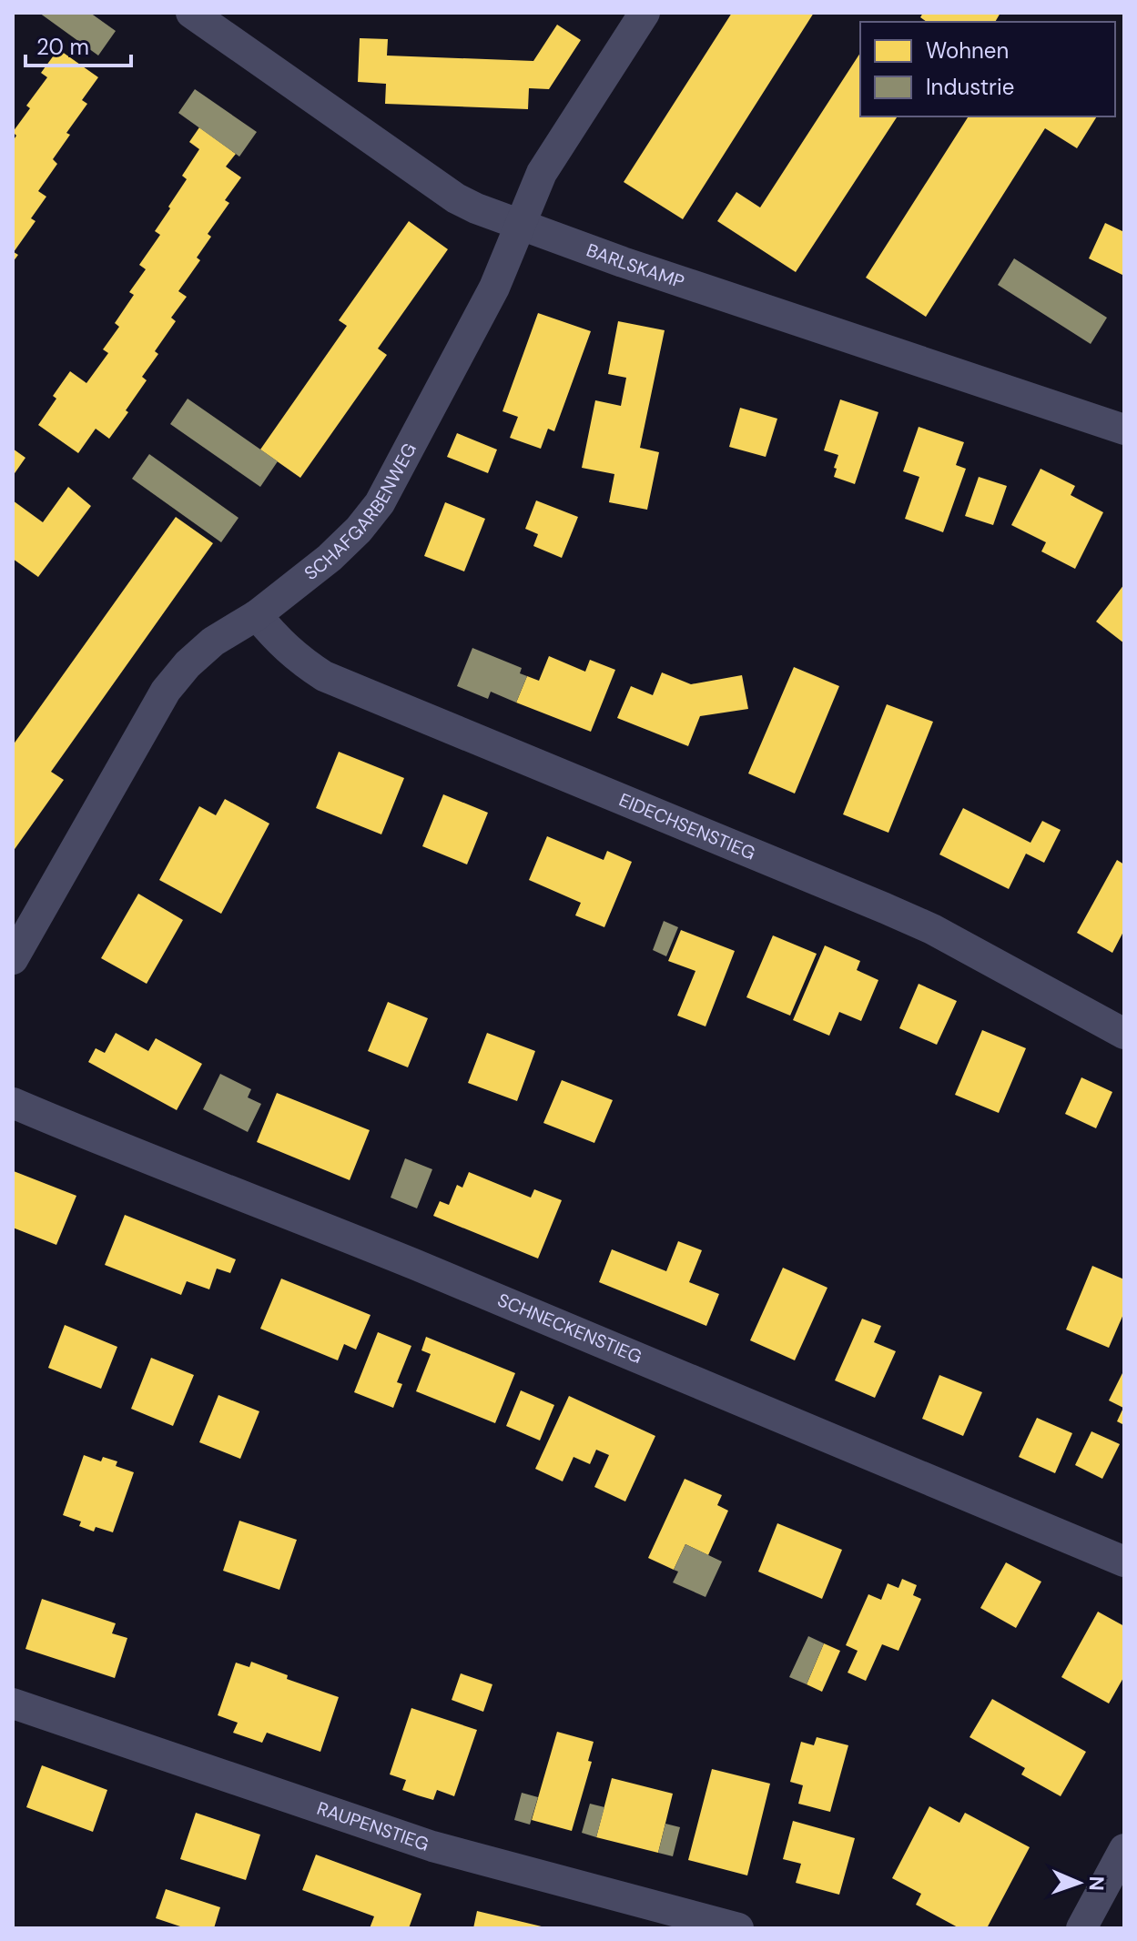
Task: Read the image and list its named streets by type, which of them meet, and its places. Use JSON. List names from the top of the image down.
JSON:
{
  "streets": {
    "street": [
      "BARLSKAMP",
      "SCHAFGARBENWEG",
      "EIDECHSENSTIEG",
      "SCHNECKENSTIEG",
      "RAUPENSTIEG"
    ]
  },
  "crossings": [
    ["BARLSKAMP", "SCHAFGARBENWEG"],
    ["SCHAFGARBENWEG", "EIDECHSENSTIEG"]
  ],
  "legend": ["Wohnen", "Industrie"],
  "scale_bar": "20 m",
  "north": "right"
}
